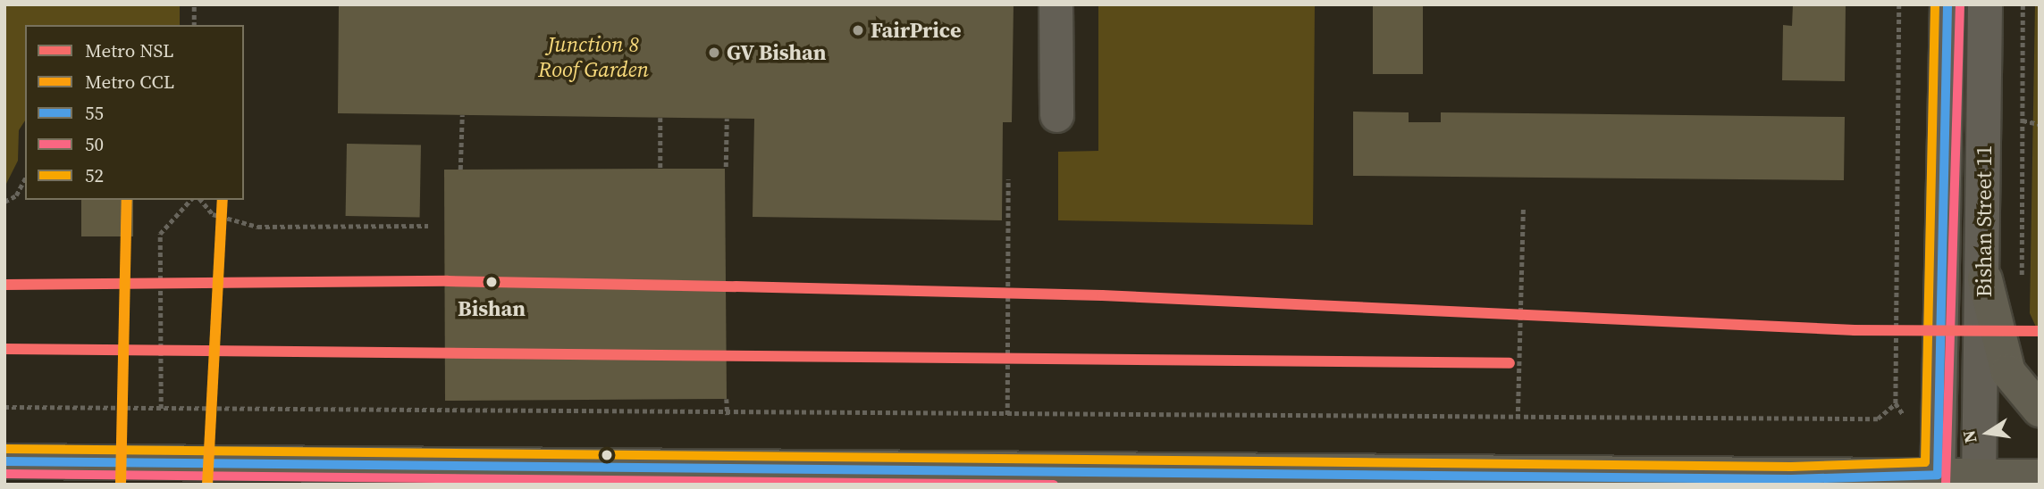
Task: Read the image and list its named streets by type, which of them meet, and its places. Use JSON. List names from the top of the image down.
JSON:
{
  "streets": {
    "street": ["Bishan Street 11"]
  },
  "parks": ["Junction 8 Roof Garden"],
  "places": ["FairPrice", "GV Bishan", "Bishan"],
  "lines": [
    "transit line 55",
    "transit line 50",
    "transit line 52",
    "metro line CCL",
    "metro line NSL"
  ],
  "legend": [
    "Metro NSL",
    "Metro CCL",
    "55",
    "50",
    "52"
  ],
  "north": "left"
}
